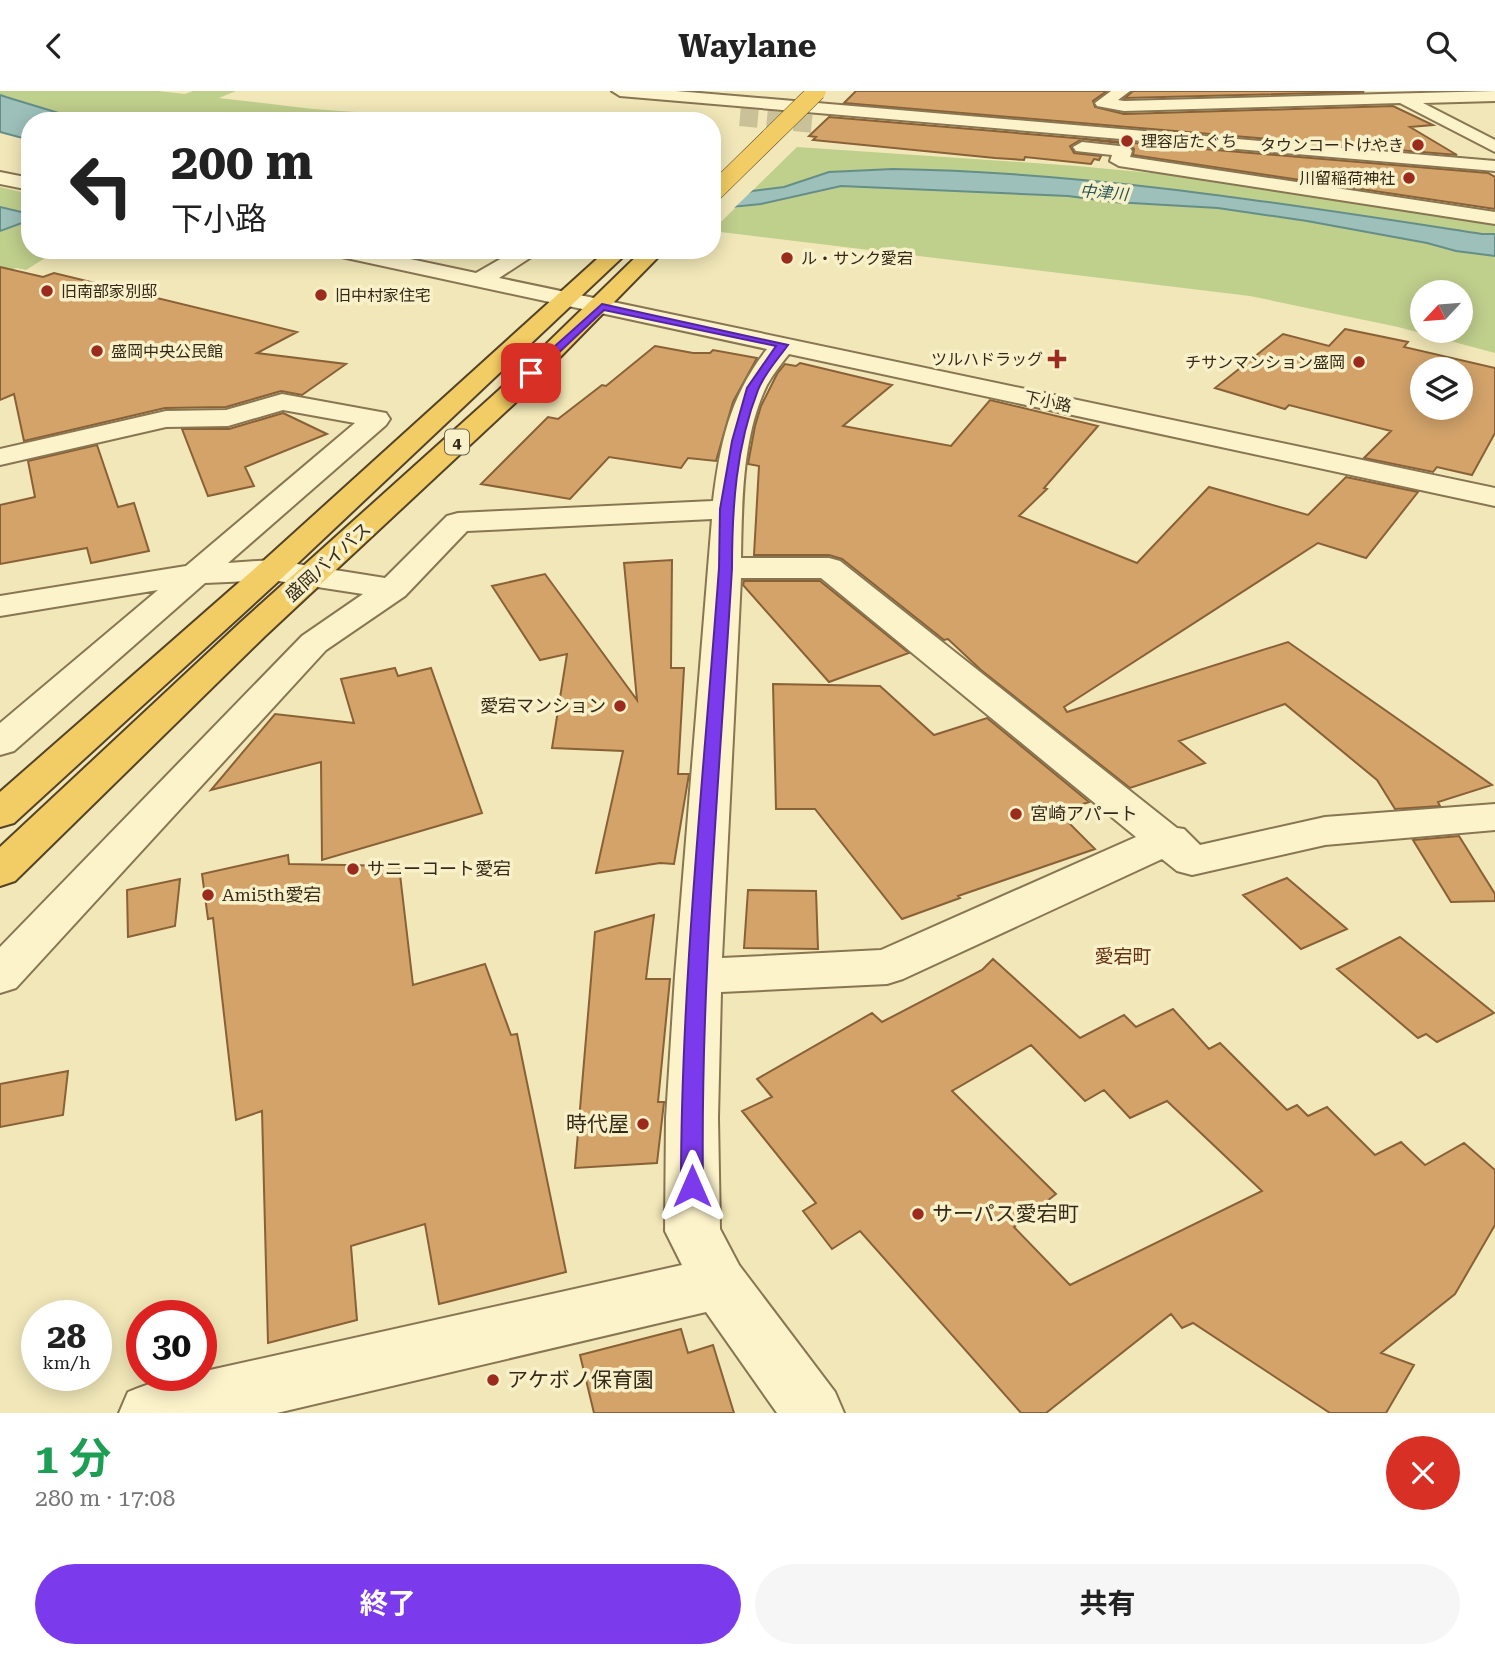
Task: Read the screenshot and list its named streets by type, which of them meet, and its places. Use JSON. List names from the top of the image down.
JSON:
{
  "streets": {
    "highway": ["4", "盛岡バイパス"],
    "street": ["下小路"]
  },
  "crossings": [
    ["下小路", "盛岡バイパス"]
  ],
  "districts": ["愛宕町"],
  "water": ["中津川"],
  "places": {
    "other": [
      "理容店たぐち",
      "タウンコートけやき",
      "川留稲荷神社",
      "ル・サンク愛宕",
      "旧南部家別邸",
      "旧中村家住宅",
      "盛岡中央公民館",
      "チサンマンション盛岡",
      "愛宕マンション",
      "宮崎アパート",
      "サニーコート愛宕",
      "Ami5th愛宕",
      "時代屋",
      "サーパス愛宕町",
      "アケボノ保育園"
    ],
    "health": ["ツルハドラッグ"]
  },
  "north": "bottom left",
  "page": {
    "header": "Waylane",
    "turn": ["200 m", "下小路"],
    "speed": "28 km/h",
    "limit": "30",
    "heading": ["1 分", "280 m · 17:08"],
    "buttons": ["終了", "共有"]
  }
}
